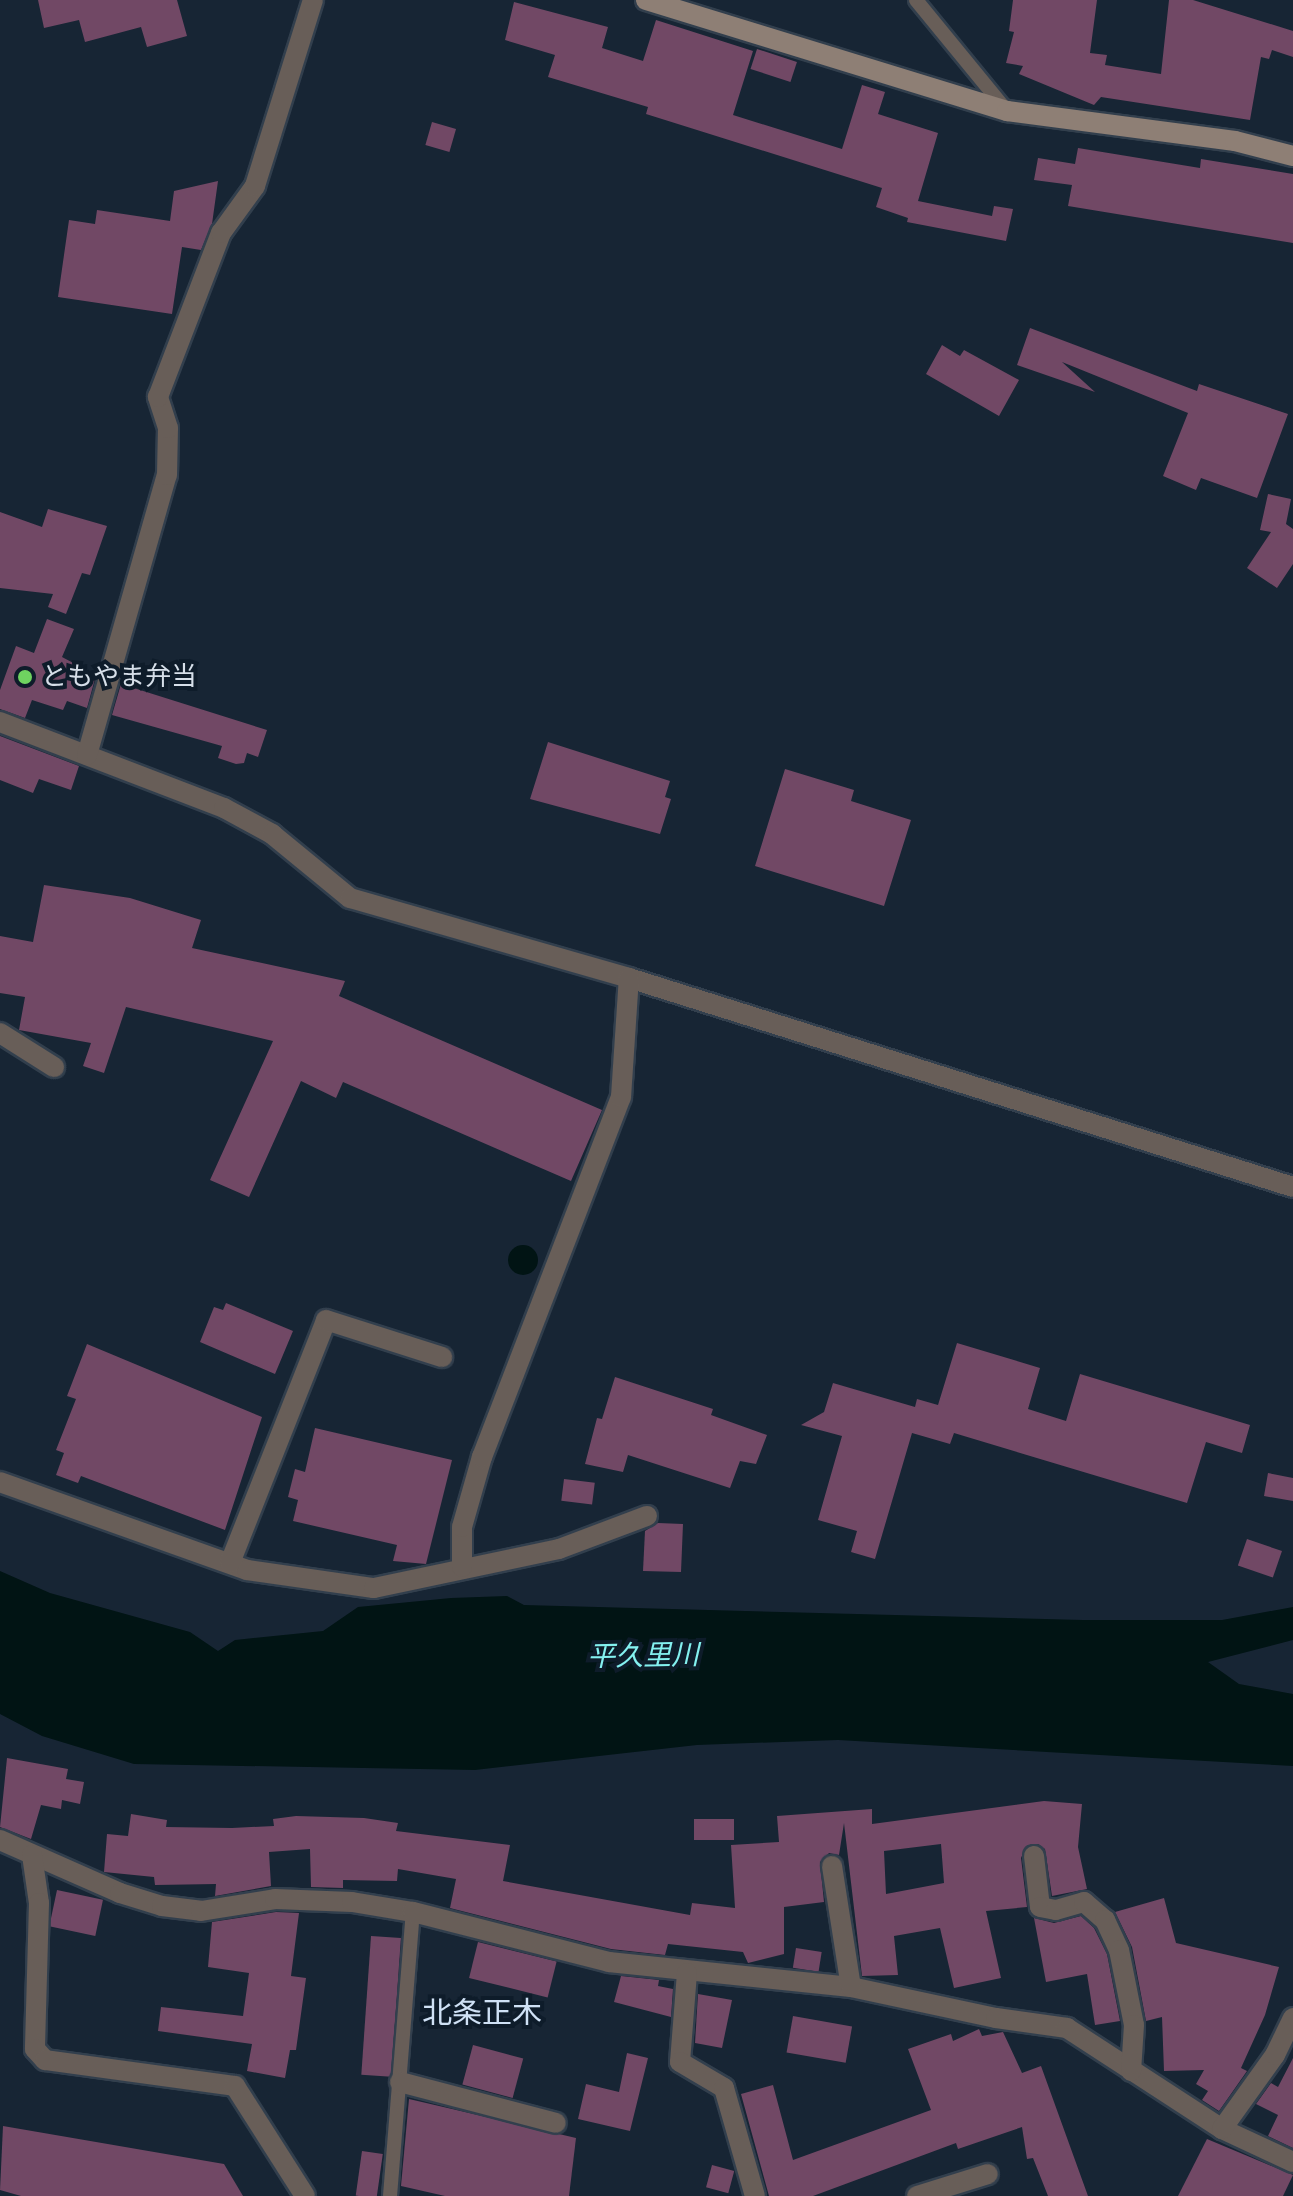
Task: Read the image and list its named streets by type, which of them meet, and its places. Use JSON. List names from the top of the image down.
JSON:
{
  "districts": ["北条正木"],
  "water": ["平久里川"],
  "places": ["ともやま弁当"]
}
